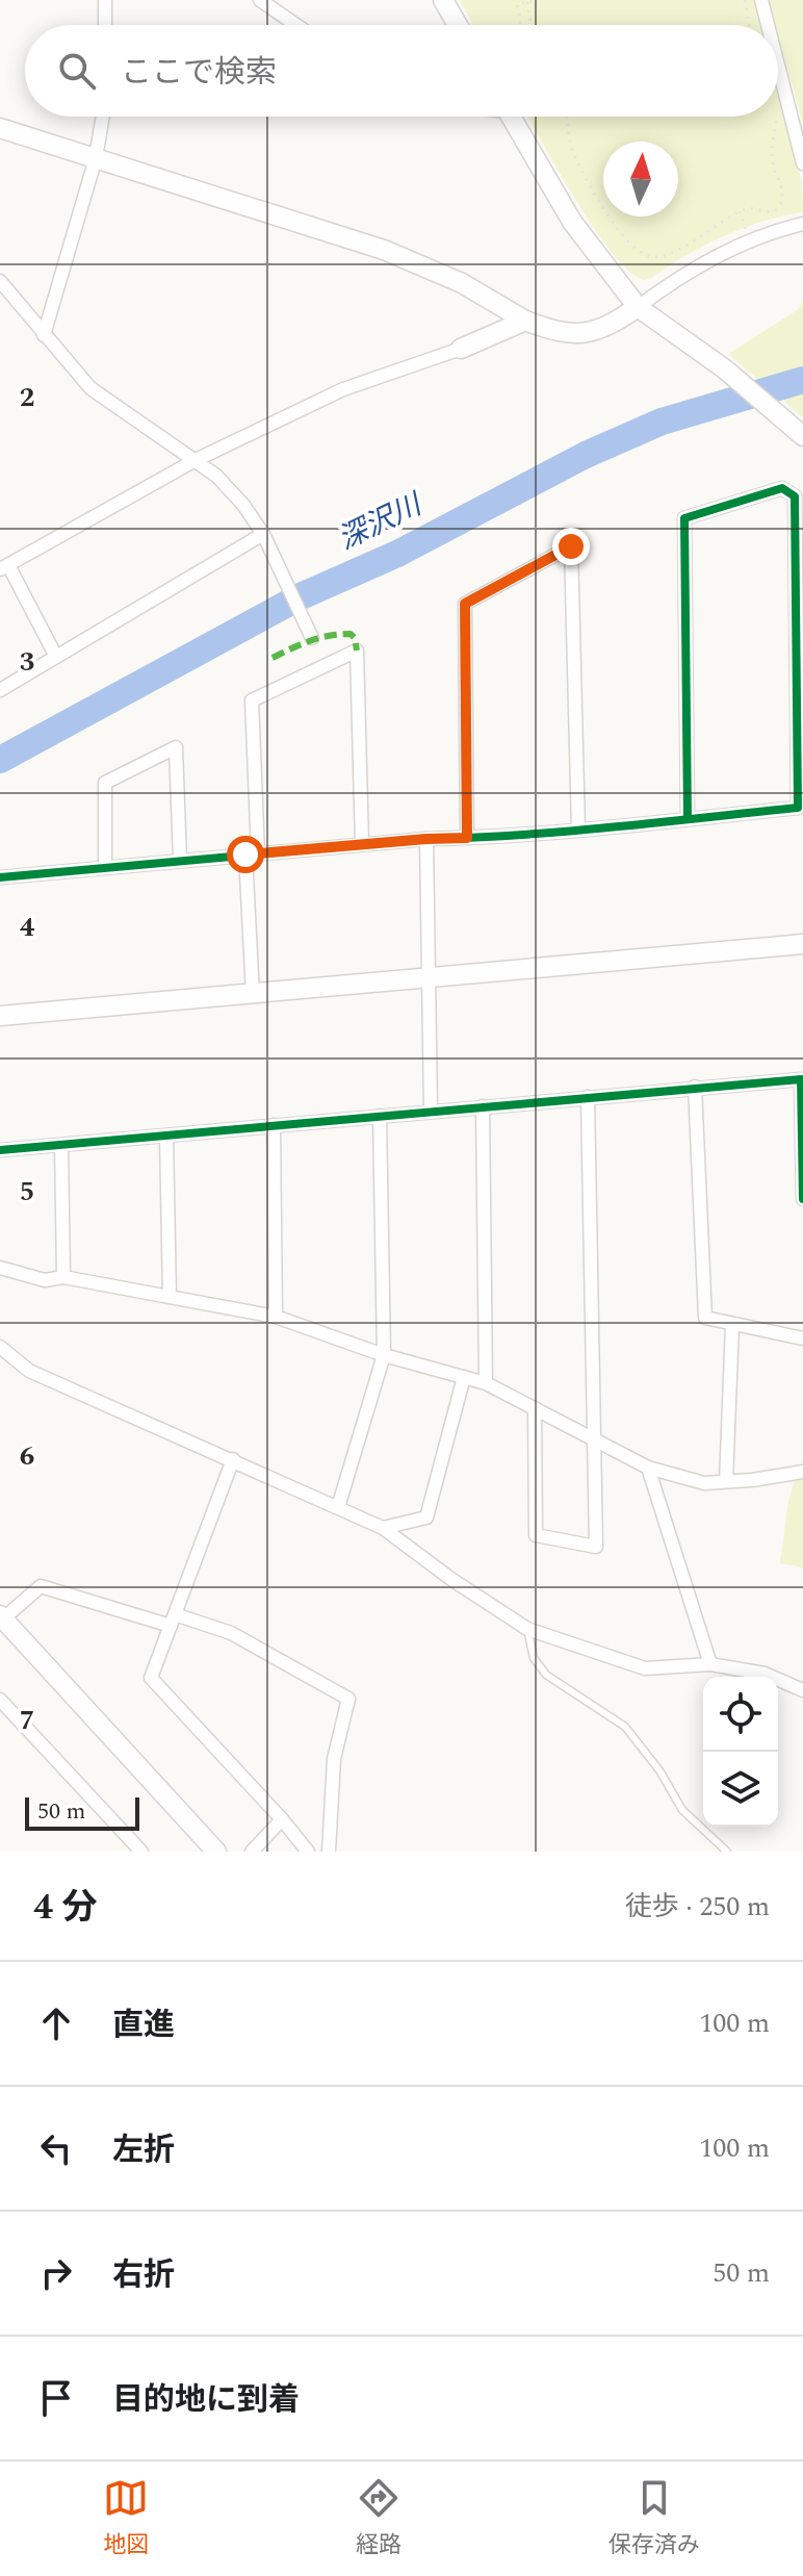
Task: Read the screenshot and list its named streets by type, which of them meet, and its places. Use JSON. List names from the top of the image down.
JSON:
{
  "water": ["深沢川"],
  "scale_bar": "50 m",
  "north": "top",
  "page": {
    "search": "ここで検索",
    "scale": "50 m",
    "heading": ["4 分", "徒歩 · 250 m"],
    "list": [
      ["直進", "100 m"],
      ["左折", "100 m"],
      ["右折", "50 m"],
      "目的地に到着"
    ],
    "nav": ["地図", "経路", "保存済み"]
  },
  "grid": {
    "rows": [
      "2",
      "3",
      "4",
      "5",
      "6",
      "7"
    ]
  }
}
